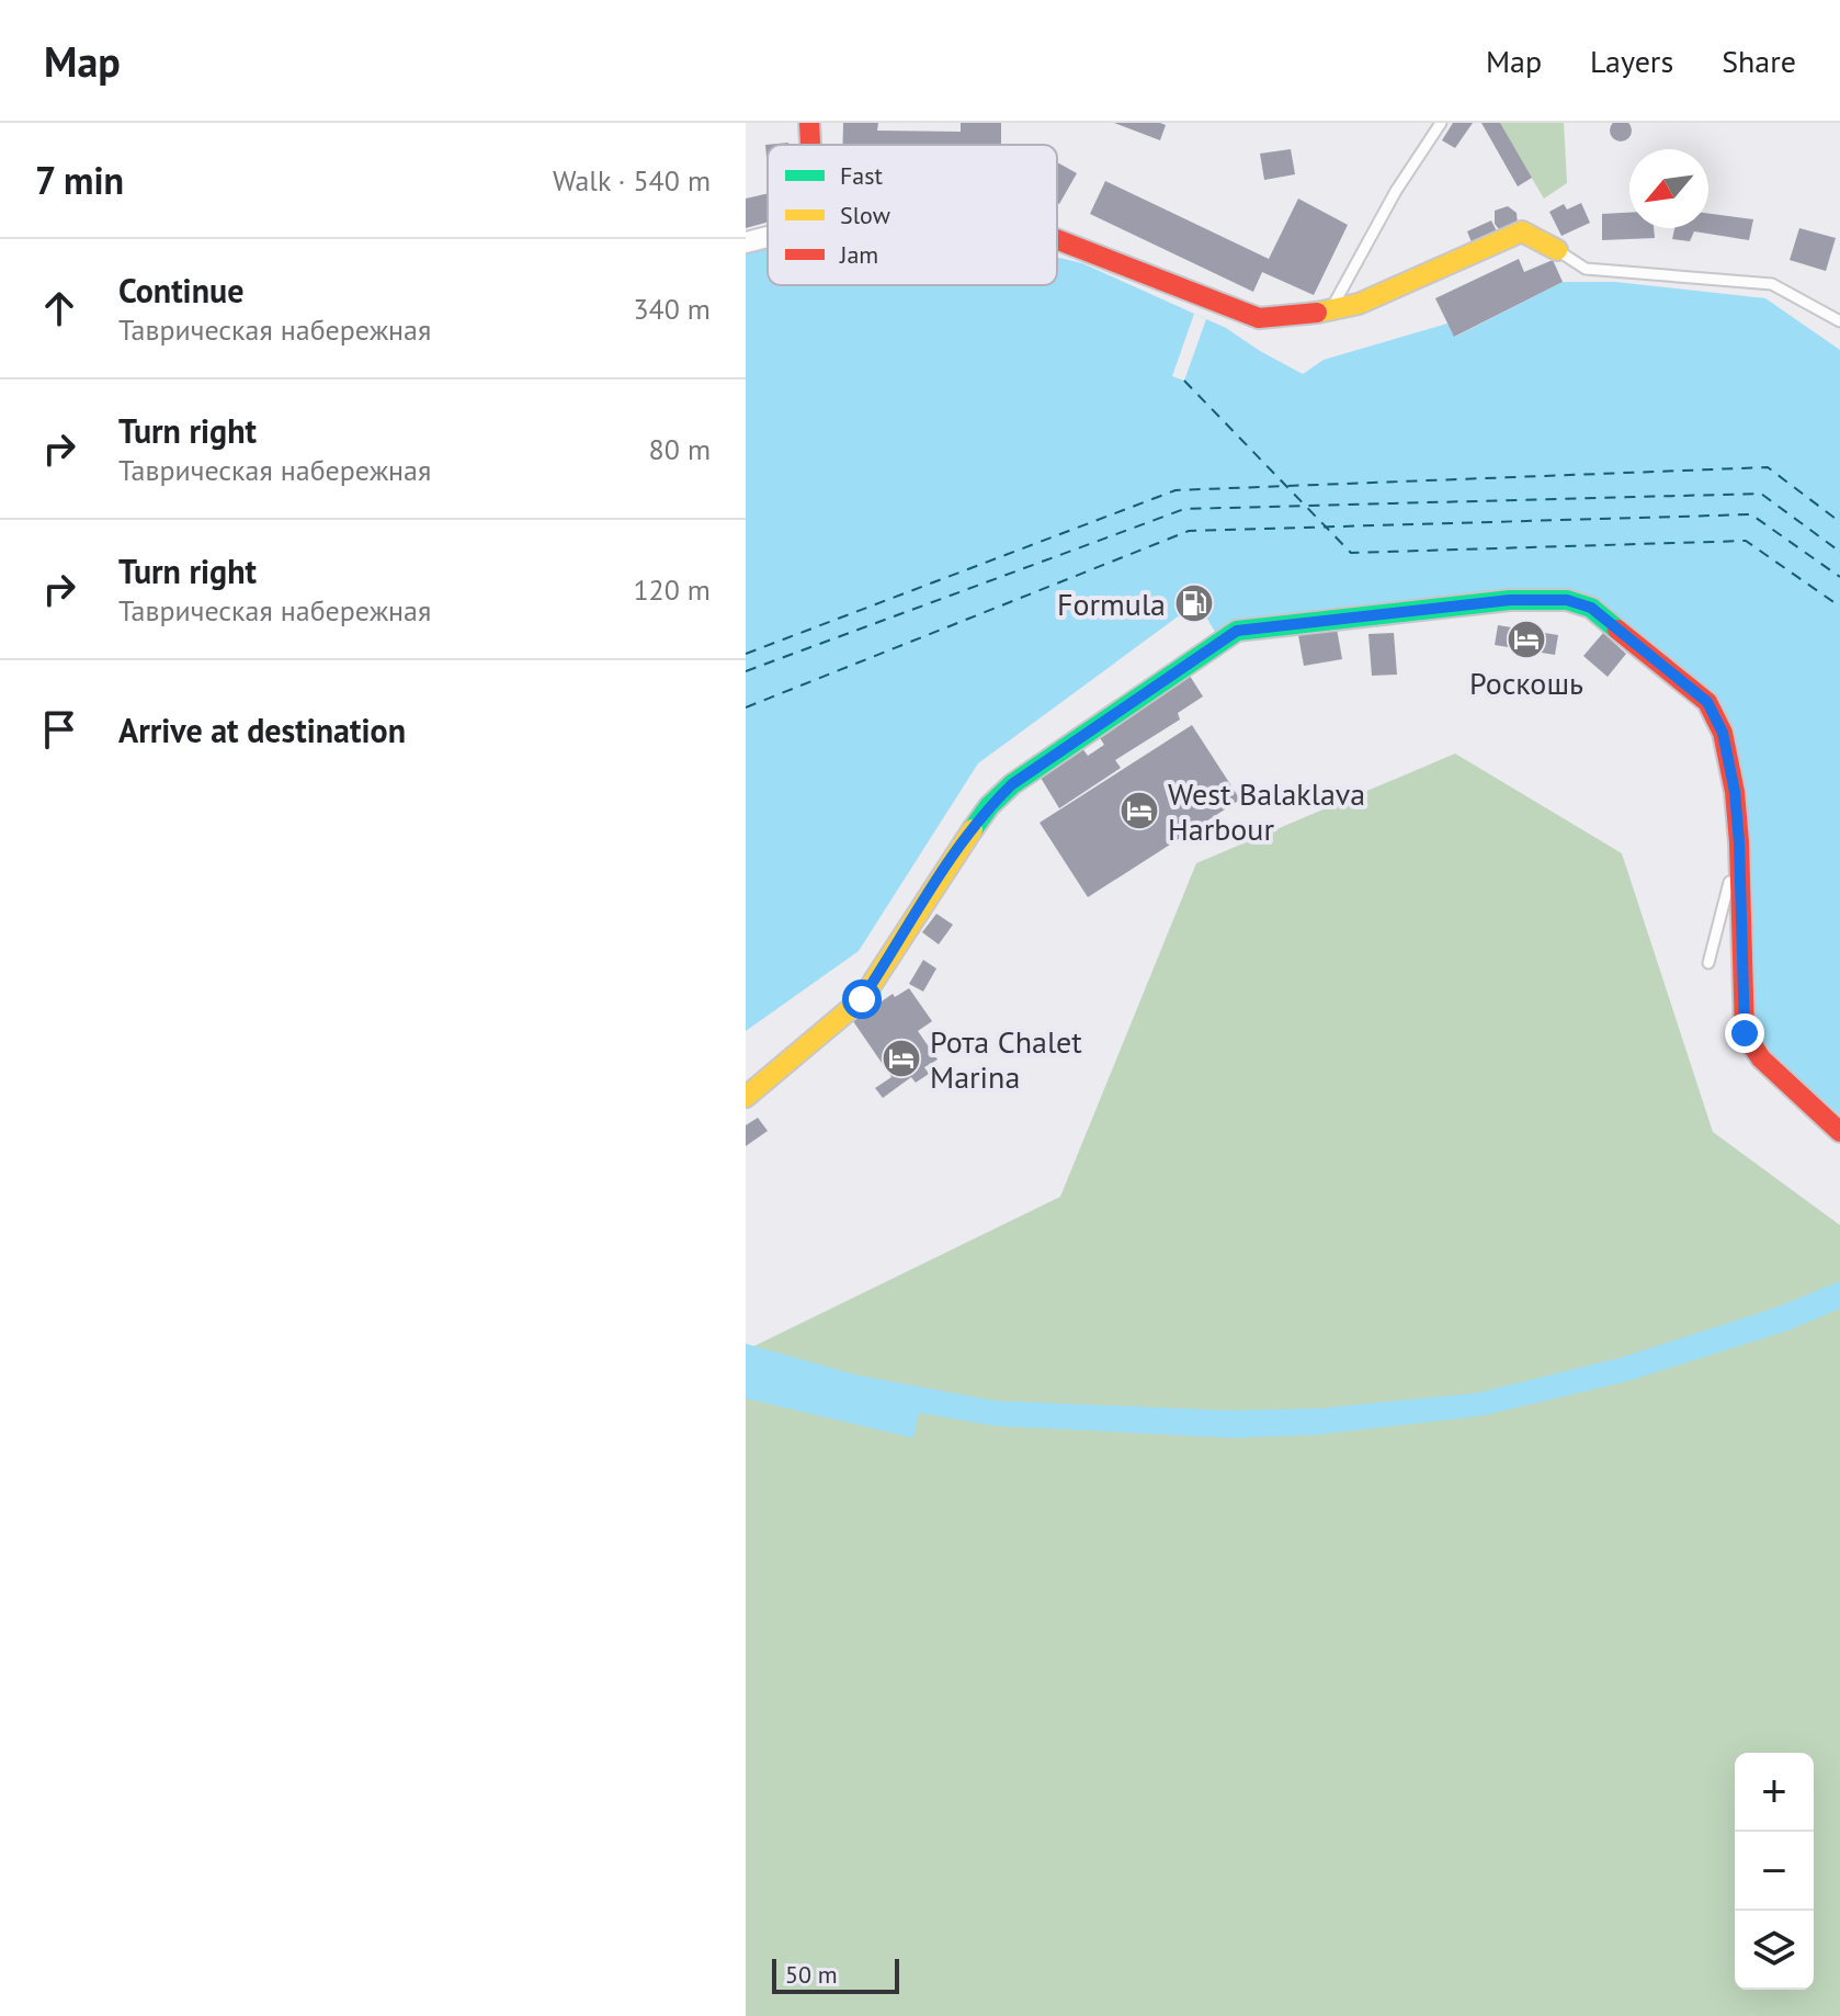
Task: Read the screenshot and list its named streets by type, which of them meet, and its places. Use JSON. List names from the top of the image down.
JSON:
{
  "places": {
    "fuel station": ["Formula"],
    "hotel": ["Роскошь", "West Balaklava Harbour", "Рота Chalet Marina"]
  },
  "legend": ["Fast", "Slow", "Jam"],
  "scale_bar": "50 m",
  "north": "bottom left",
  "page": {
    "header": "Map",
    "nav": ["Map", "Layers", "Share"],
    "heading": ["7 min", "Walk · 540 m"],
    "list": [
      ["Continue", "Таврическая набережная", "340 m"],
      ["Turn right", "Таврическая набережная", "80 m"],
      ["Turn right", "Таврическая набережная", "120 m"],
      "Arrive at destination"
    ],
    "map_buttons": ["+", "−"],
    "scale": "50 m"
  }
}
